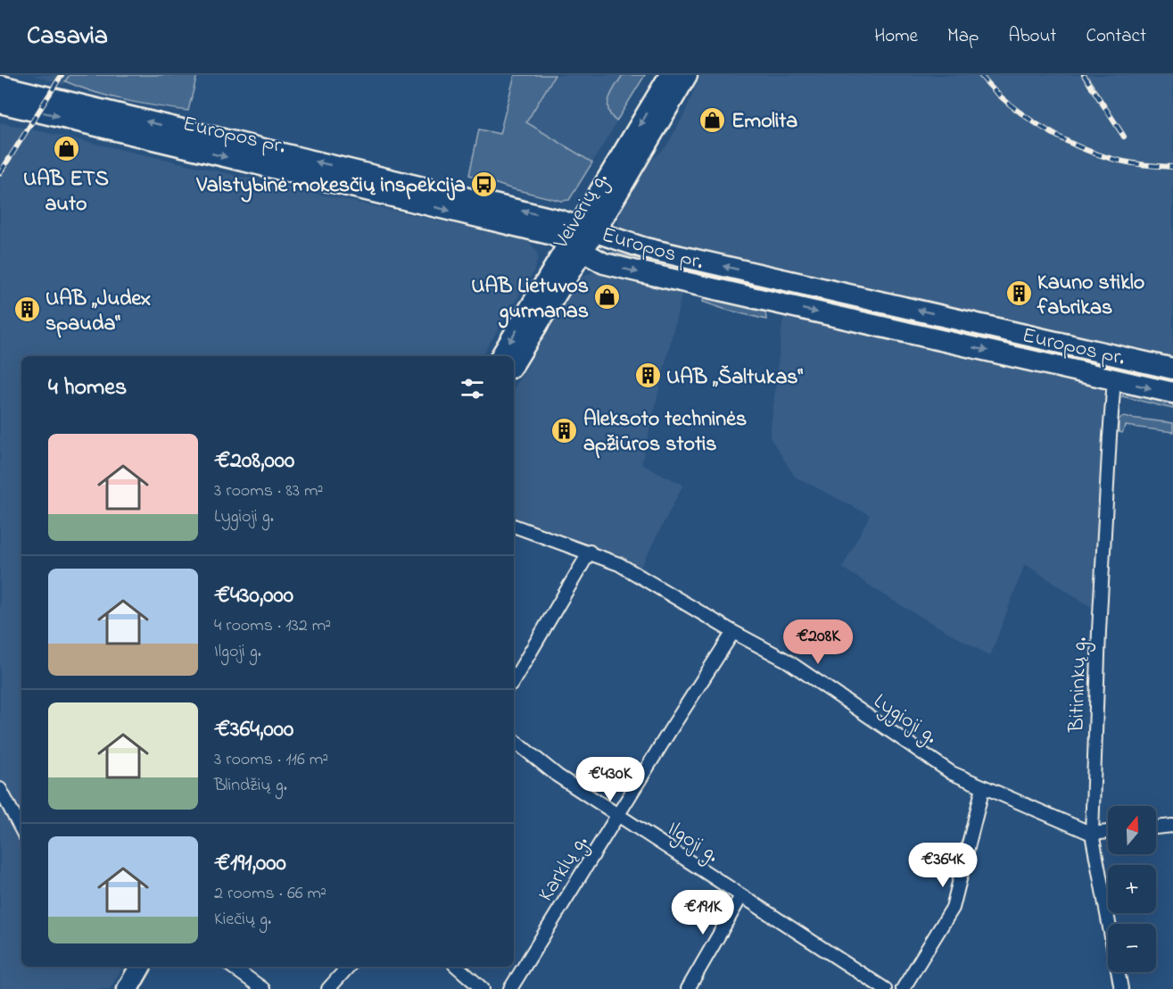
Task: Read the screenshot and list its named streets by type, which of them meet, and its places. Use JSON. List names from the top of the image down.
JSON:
{
  "streets": {
    "main road": ["Europos pr.", "Veiverių g."],
    "street": [
      "Bitininkų g.",
      "Lygioji g.",
      "Ilgoji g.",
      "Karklų g."
    ]
  },
  "crossings": [
    ["Europos pr.", "Veiverių g."],
    ["Europos pr.", "Bitininkų g."],
    ["Bitininkų g.", "Lygioji g."],
    ["Lygioji g.", "Karklų g."],
    ["Ilgoji g.", "Karklų g."]
  ],
  "places": {
    "shop": ["Emolita", "UAB ETS auto", "UAB Lietuvos gurmanas"],
    "bus stop": ["Valstybinė mokesčių inspekcija"],
    "building": [
      "Kauno stiklo fabrikas",
      "UAB „Judex spauda“",
      "UAB „Šaltukas“",
      "Aleksoto techninės apžiūros stotis"
    ]
  },
  "north": "top",
  "page": {
    "header": "Casavia",
    "nav": [
      "Home",
      "Map",
      "About",
      "Contact"
    ],
    "heading": "4 homes",
    "list": [
      {
        "name": "€208,000",
        "note": "3 rooms · 83 m² · Lygioji g."
      },
      {
        "name": "€430,000",
        "note": "4 rooms · 132 m² · Ilgoji g."
      },
      {
        "name": "€364,000",
        "note": "3 rooms · 116 m² · Blindžių g."
      },
      {
        "name": "€191,000",
        "note": "2 rooms · 66 m² · Kiečių g."
      }
    ],
    "price": [
      "€208K",
      "€430K",
      "€364K",
      "€191K"
    ],
    "map_buttons": ["+", "−"]
  }
}
